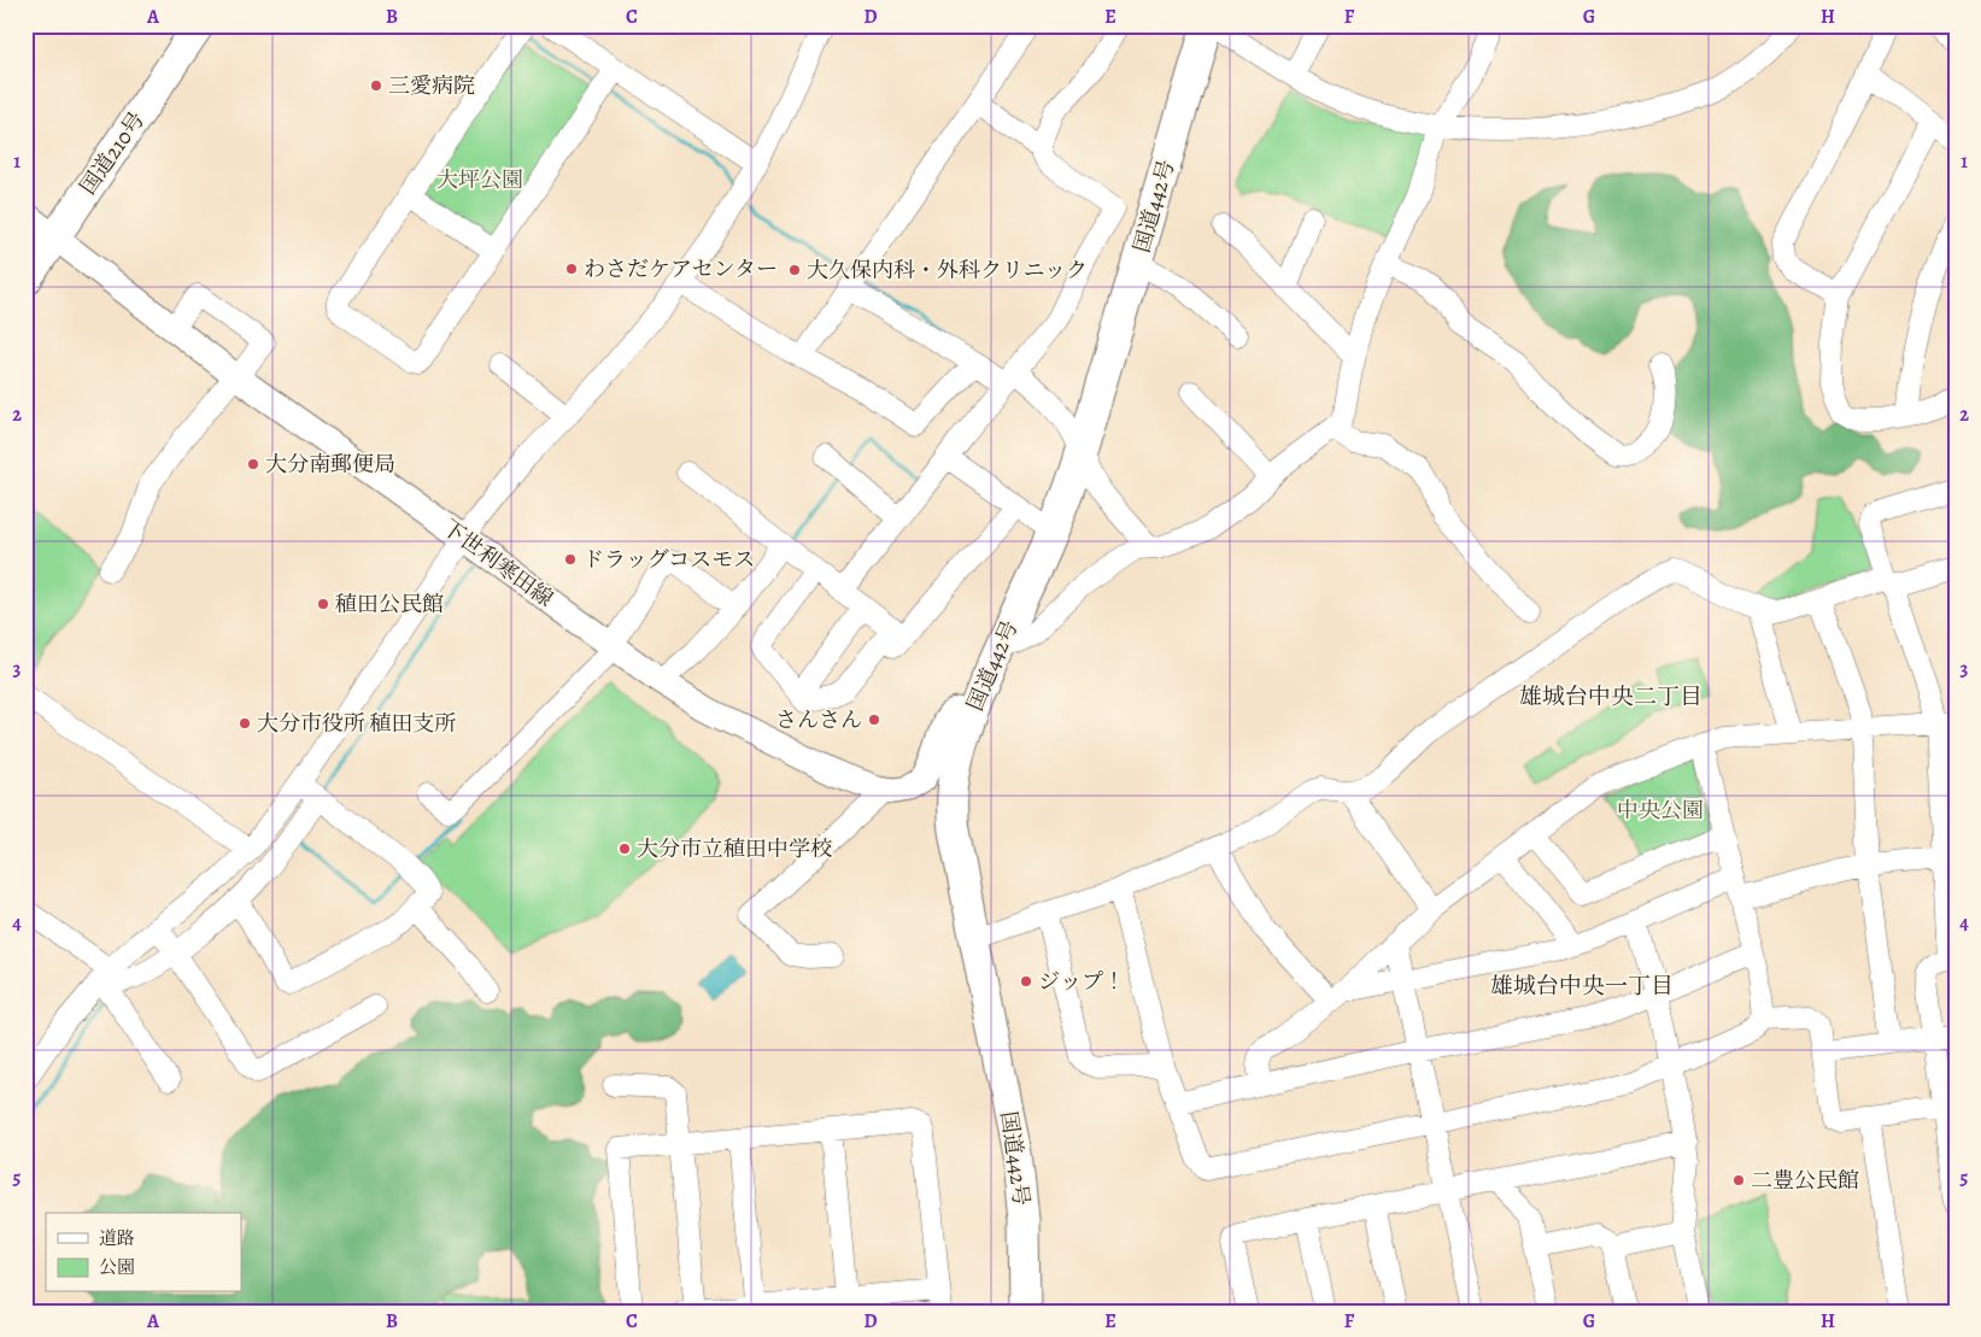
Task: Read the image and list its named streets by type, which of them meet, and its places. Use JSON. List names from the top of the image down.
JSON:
{
  "streets": {
    "highway": ["国道210号", "国道442号"],
    "main road": ["下世利寒田線"]
  },
  "crossings": [
    ["国道210号", "下世利寒田線"]
  ],
  "districts": ["雄城台中央二丁目", "雄城台中央一丁目"],
  "parks": ["大坪公園", "中央公園"],
  "places": [
    "三愛病院",
    "わさだケアセンター",
    "大久保内科・外科クリニック",
    "大分南郵便局",
    "ドラッグコスモス",
    "稙田公民館",
    "さんさん",
    "大分市役所 稙田支所",
    "大分市立稙田中学校",
    "ジップ！",
    "二豊公民館"
  ],
  "legend": ["道路", "公園"],
  "grid": {
    "columns": [
      "A",
      "B",
      "C",
      "D",
      "E",
      "F",
      "G",
      "H"
    ],
    "rows": [
      "1",
      "2",
      "3",
      "4",
      "5"
    ]
  }
}
